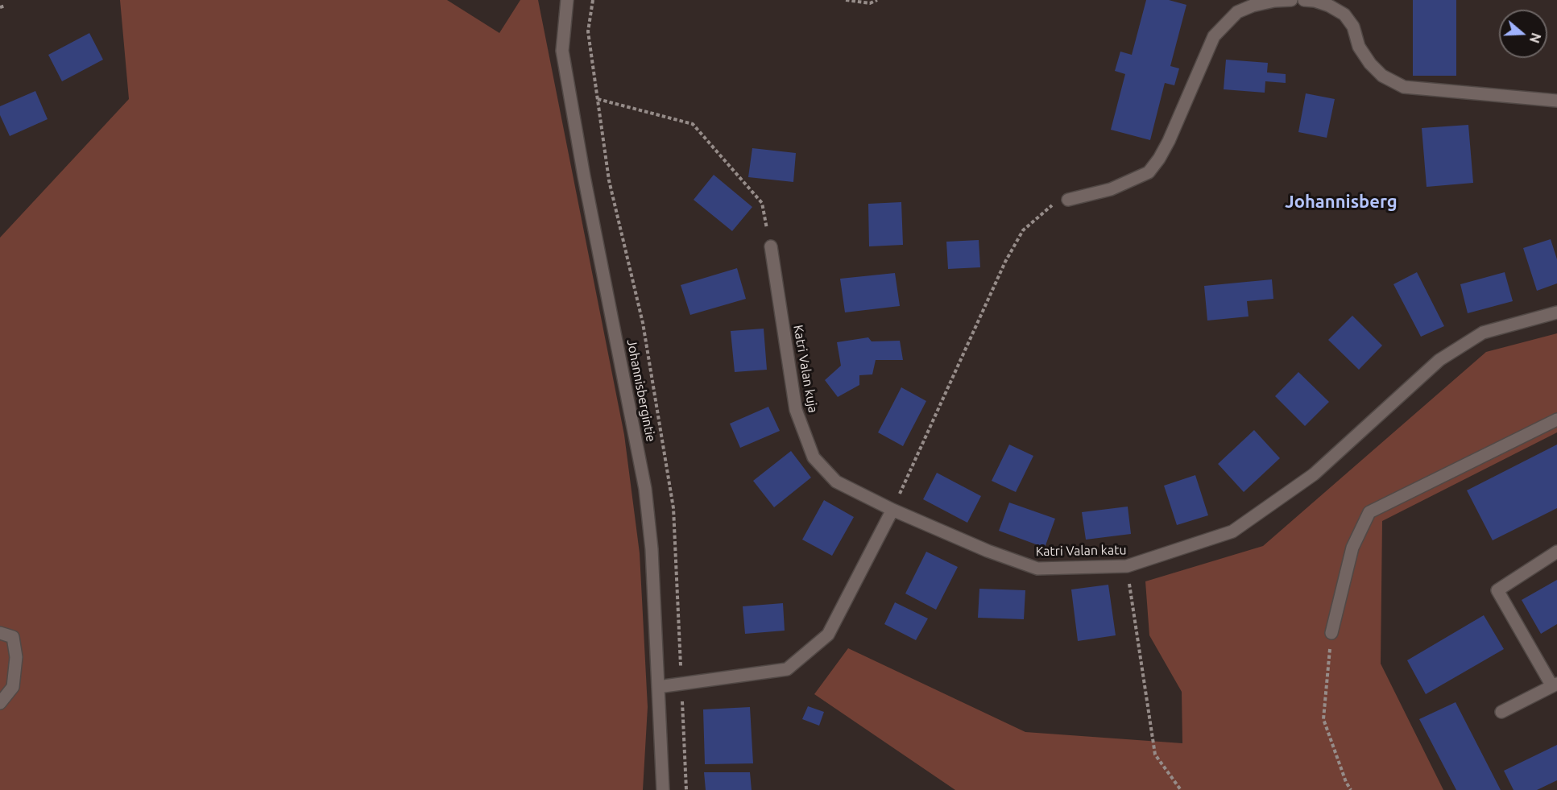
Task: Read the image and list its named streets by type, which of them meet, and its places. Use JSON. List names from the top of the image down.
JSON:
{
  "streets": {
    "street": ["Katri Valan kuja", "Johannisbergintie", "Katri Valan katu"]
  },
  "crossings": [
    ["Katri Valan kuja", "Katri Valan katu"]
  ],
  "districts": ["Johannisberg"],
  "north": "right"
}
